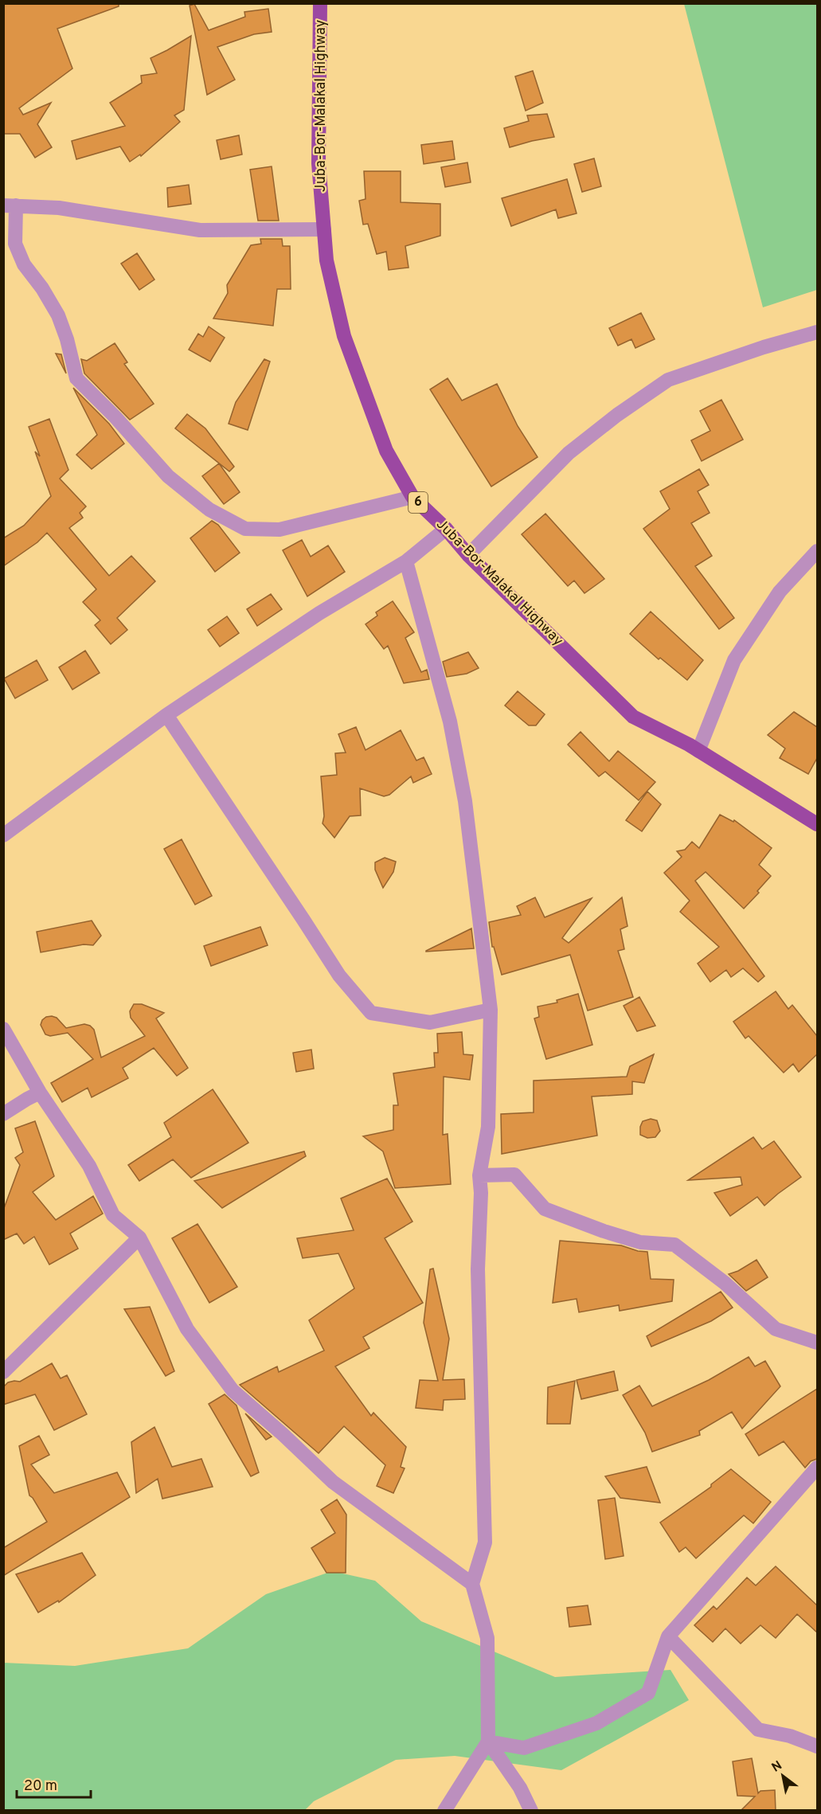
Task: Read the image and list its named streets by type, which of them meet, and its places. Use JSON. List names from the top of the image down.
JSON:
{
  "streets": {
    "main road": ["Juba-Bor-Malakal Highway", "6"]
  },
  "scale_bar": "20 m",
  "north": "top left"
}
